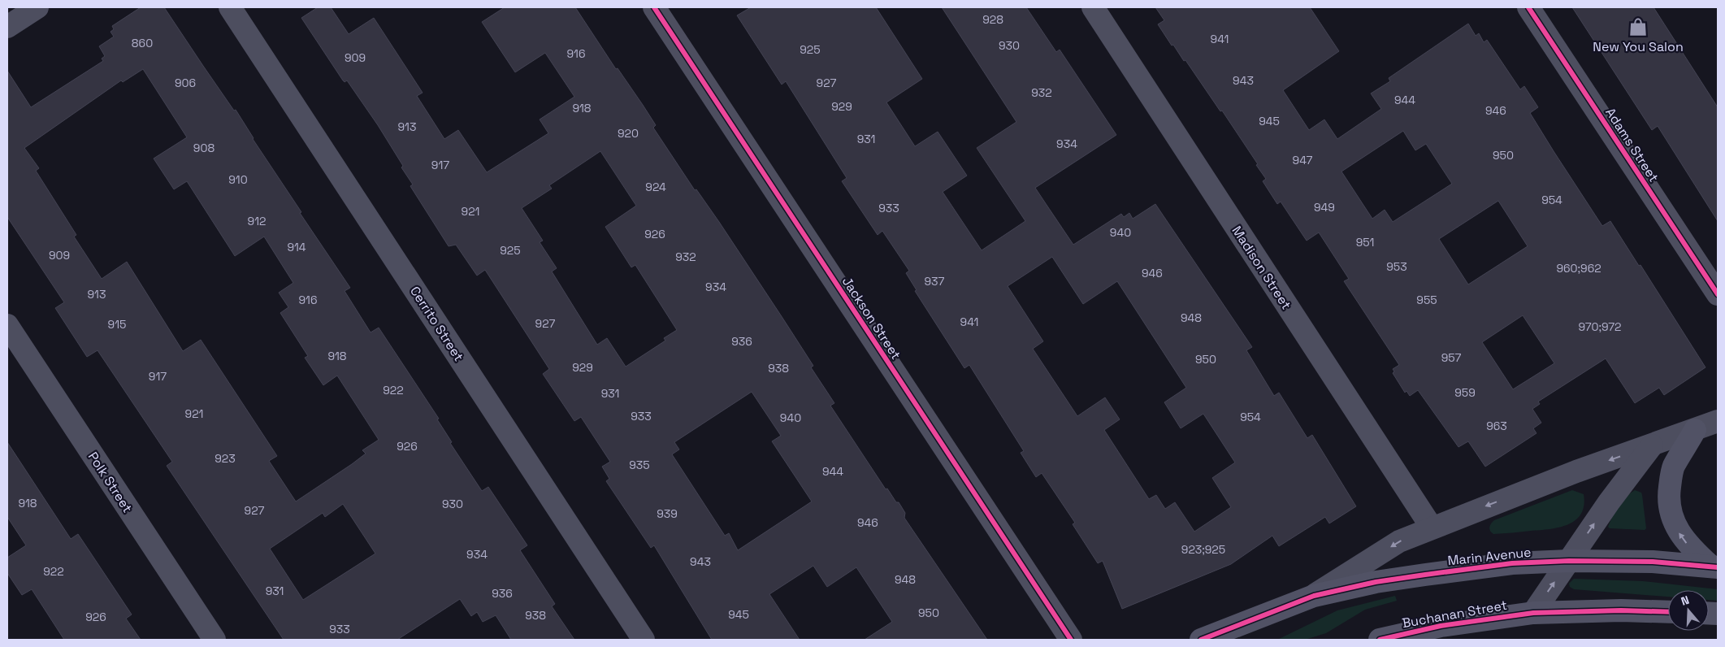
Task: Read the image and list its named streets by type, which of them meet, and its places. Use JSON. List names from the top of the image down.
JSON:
{
  "streets": {
    "main road": ["Marin Avenue", "Buchanan Street"],
    "street": [
      "Adams Street",
      "Madison Street",
      "Jackson Street",
      "Cerrito Street",
      "Polk Street"
    ]
  },
  "places": {
    "shop": ["New You Salon"]
  },
  "house_numbers": [
    "928",
    "941",
    "860",
    "930",
    "925",
    "916",
    "909",
    "943",
    "906",
    "927",
    "932",
    "944",
    "929",
    "918",
    "946",
    "945",
    "913",
    "920",
    "931",
    "934",
    "908",
    "950",
    "947",
    "917",
    "910",
    "924",
    "954",
    "949",
    "933",
    "921",
    "912",
    "940",
    "926",
    "951",
    "914",
    "925",
    "909",
    "932",
    "953",
    "960;962",
    "946",
    "937",
    "934",
    "913",
    "916",
    "955",
    "948",
    "941",
    "927",
    "915",
    "970;972",
    "936",
    "918",
    "957",
    "950",
    "929",
    "938",
    "917",
    "922",
    "959",
    "931",
    "921",
    "933",
    "954",
    "940",
    "963",
    "926",
    "923",
    "935",
    "944",
    "918",
    "930",
    "927",
    "939",
    "946",
    "923;925",
    "934",
    "943",
    "922",
    "948",
    "931",
    "936",
    "950",
    "945",
    "938",
    "926",
    "933"
  ],
  "north": "top"
}
